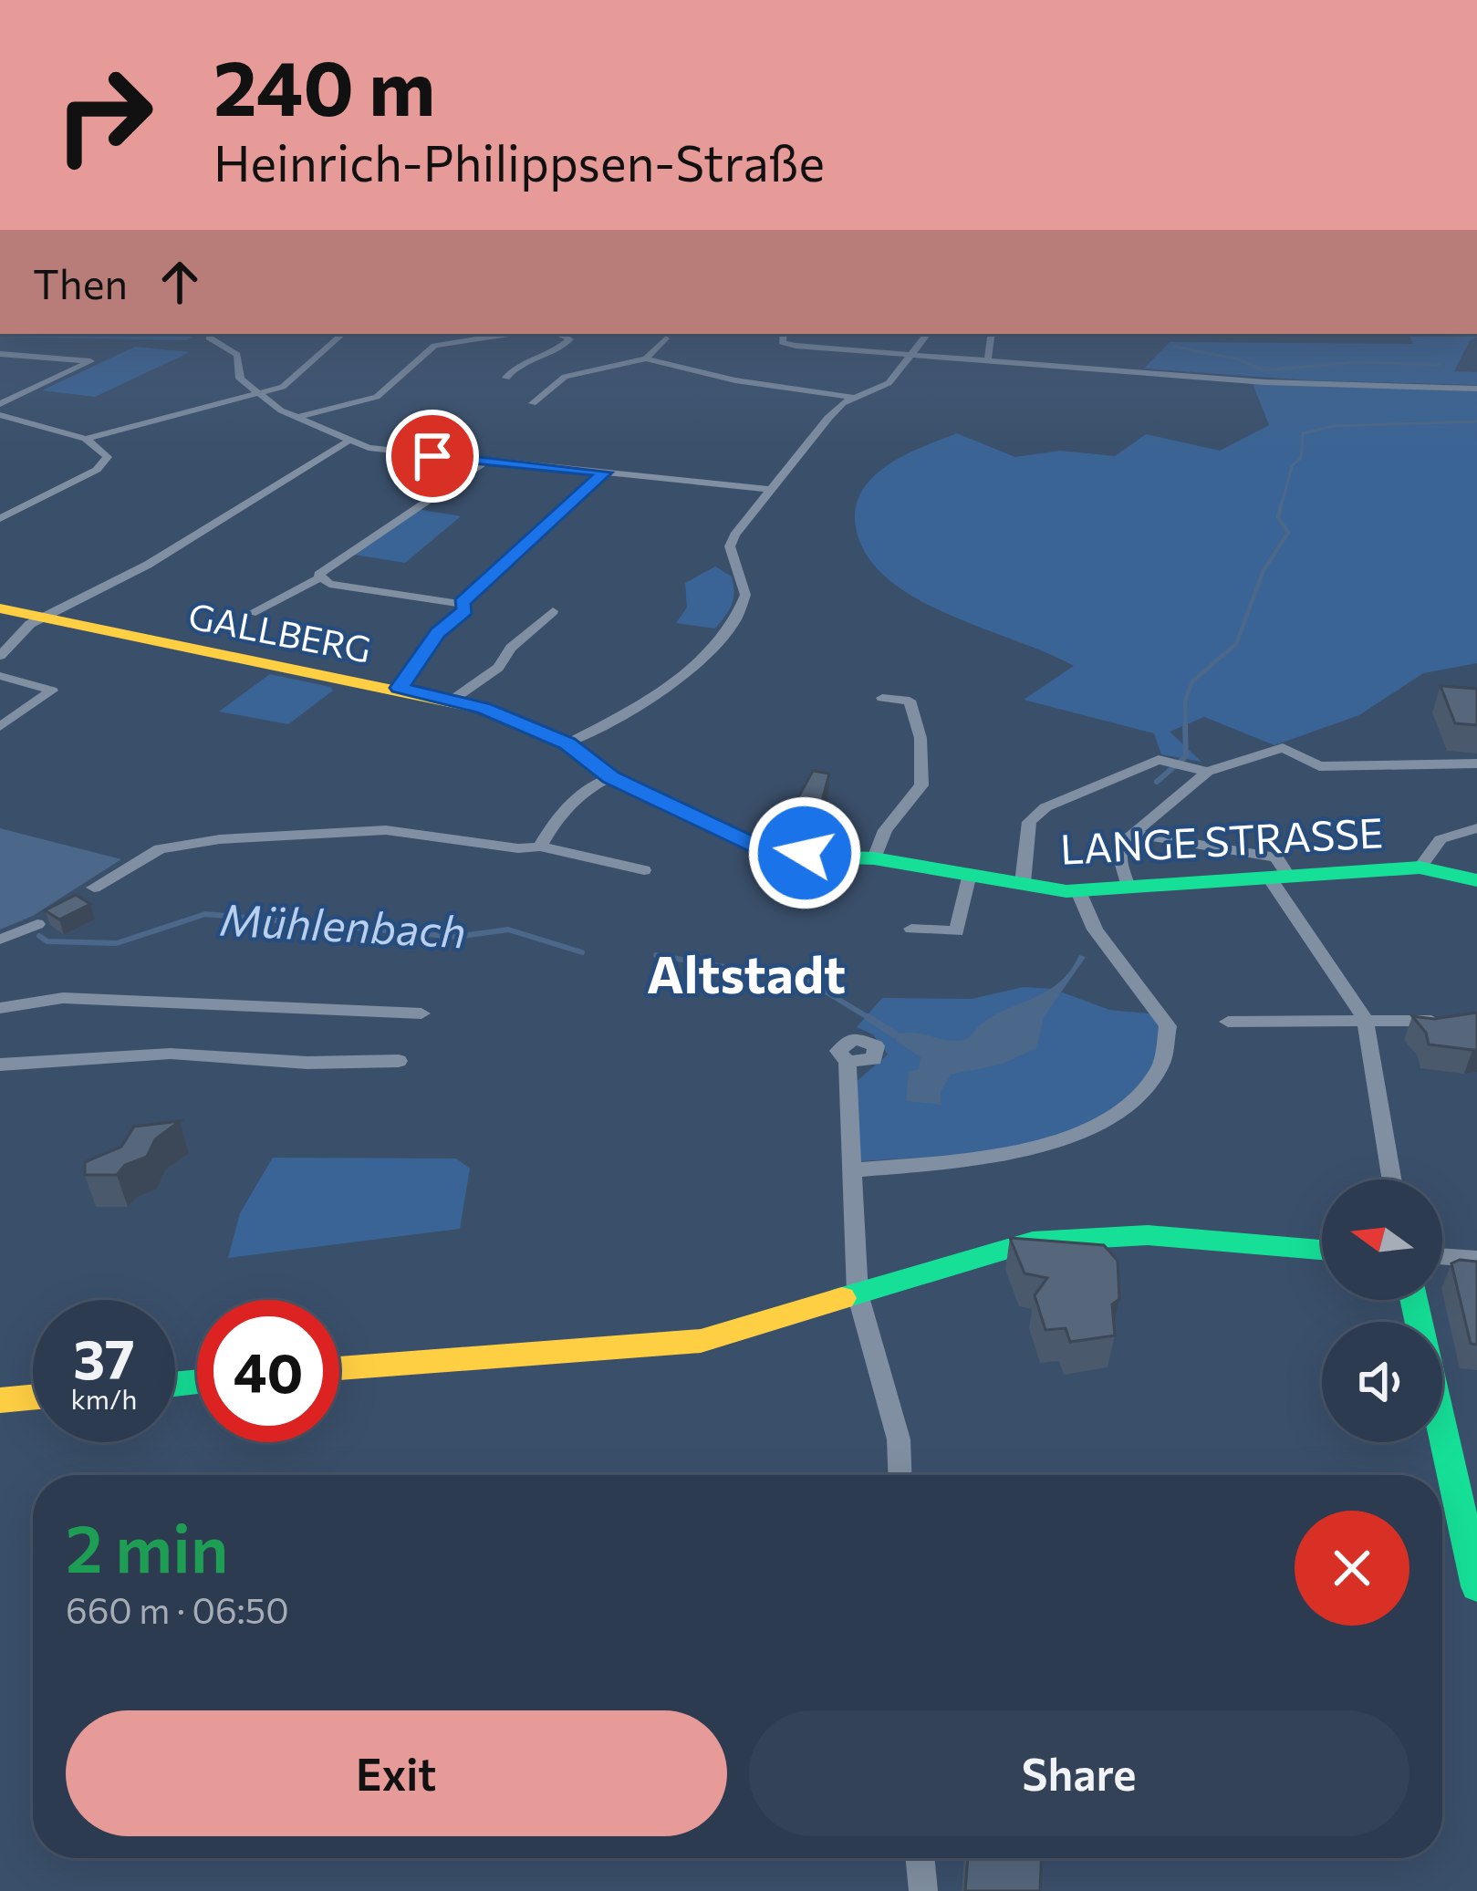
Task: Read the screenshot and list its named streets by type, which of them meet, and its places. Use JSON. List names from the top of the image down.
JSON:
{
  "streets": {
    "street": ["GALLBERG", "LANGE STRASSE"]
  },
  "crossings": [
    ["GALLBERG", "LANGE STRASSE"]
  ],
  "districts": ["Altstadt"],
  "water": ["Mühlenbach"],
  "north": "left",
  "page": {
    "turn": ["240 m", "Heinrich-Philippsen-Straße"],
    "then": "Then",
    "speed": "37 km/h",
    "limit": "40",
    "heading": ["2 min", "660 m · 06:50"],
    "buttons": ["Exit", "Share"]
  }
}
